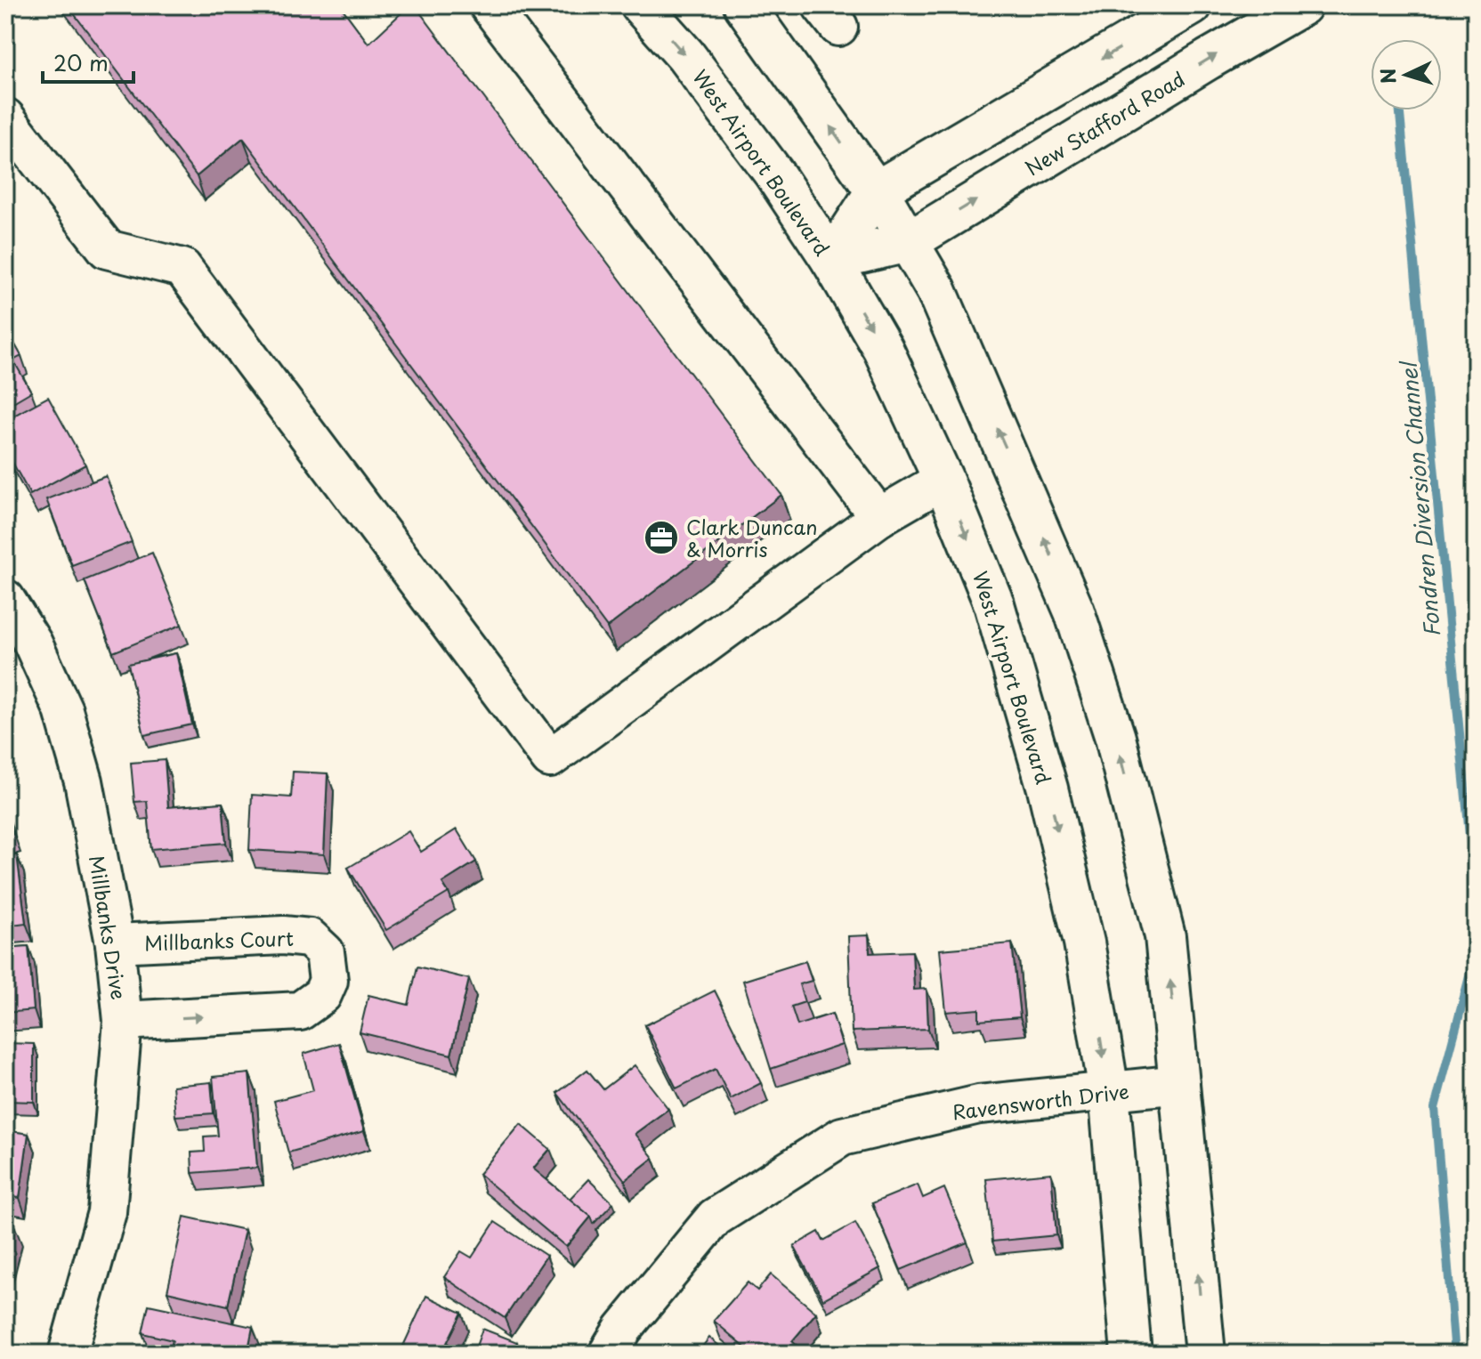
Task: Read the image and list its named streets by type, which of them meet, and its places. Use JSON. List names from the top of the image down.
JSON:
{
  "streets": {
    "main road": ["New Stafford Road", "West Airport Boulevard"],
    "street": ["Millbanks Drive", "Millbanks Court", "Ravensworth Drive"]
  },
  "crossings": [
    ["New Stafford Road", "West Airport Boulevard"],
    ["West Airport Boulevard", "Ravensworth Drive"],
    ["Millbanks Drive", "Millbanks Court"]
  ],
  "water": ["Fondren Diversion Channel"],
  "places": {
    "office": ["Clark Duncan & Morris"]
  },
  "scale_bar": "20 m",
  "north": "left"
}
